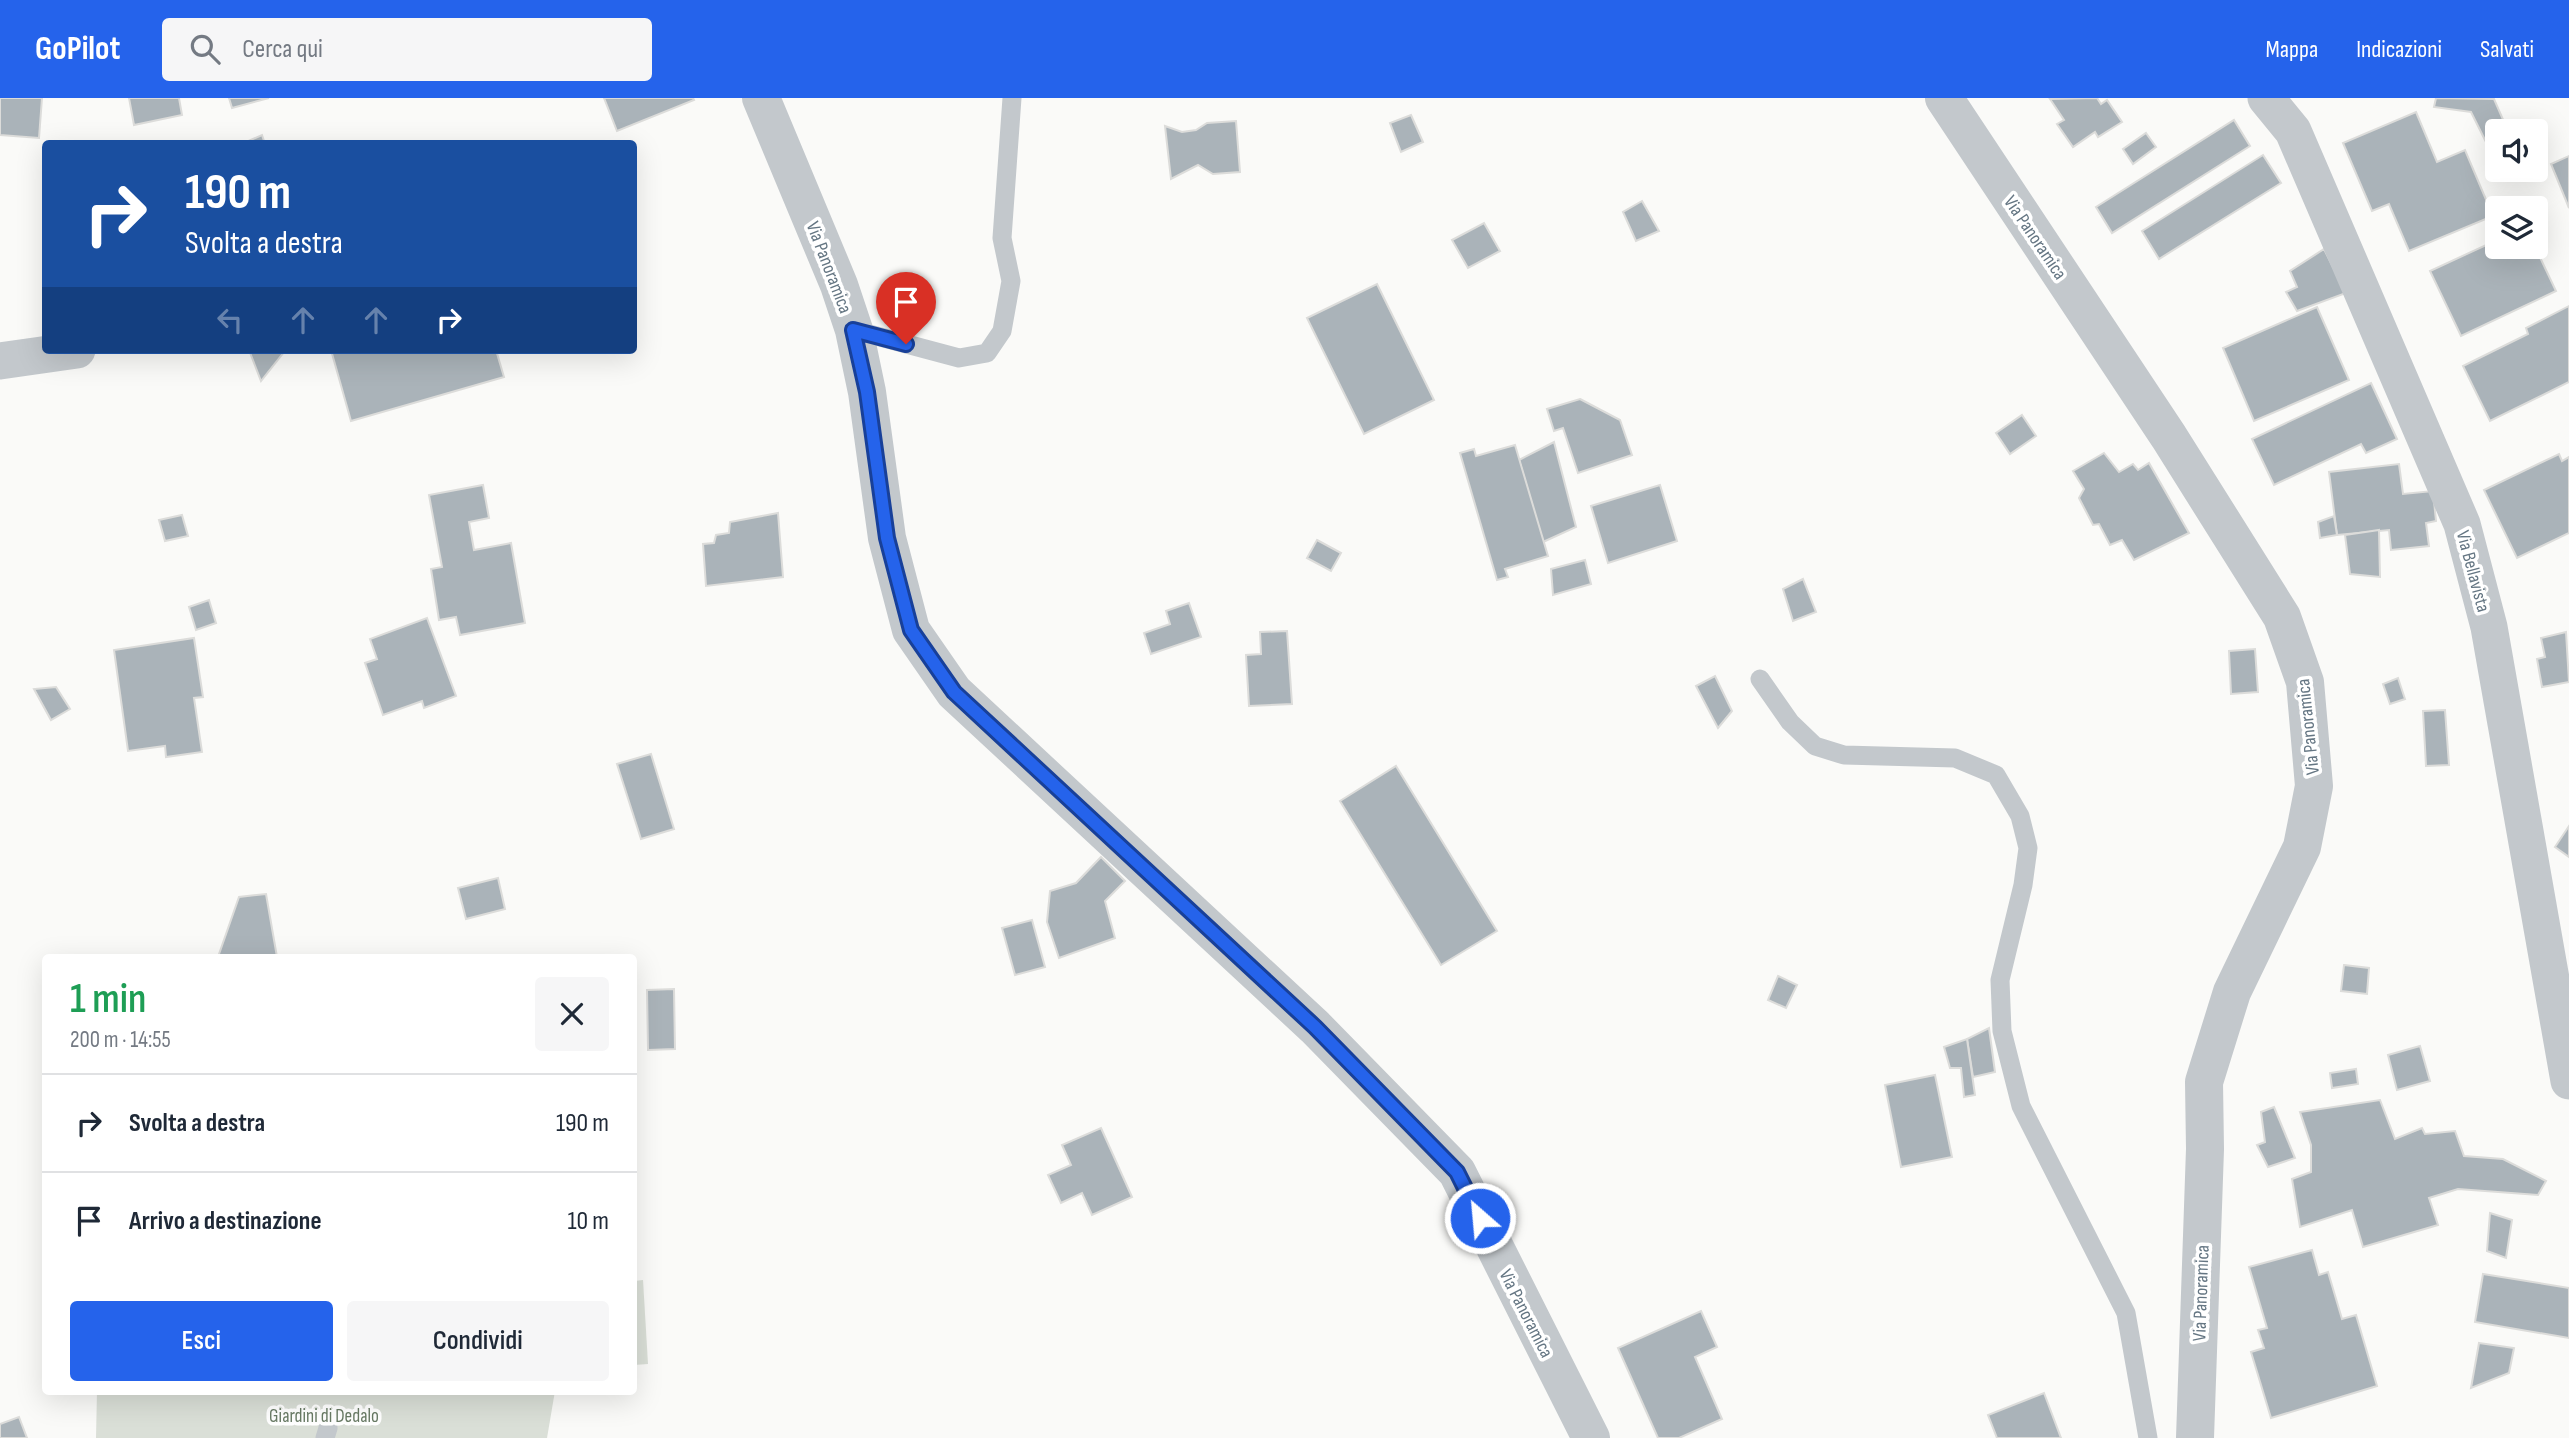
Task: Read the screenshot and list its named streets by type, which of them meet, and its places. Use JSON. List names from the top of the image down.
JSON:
{
  "streets": {
    "street": ["Via Panoramica", "Via Bellavista"]
  },
  "parks": ["Giardini di Dedalo"],
  "page": {
    "header": "GoPilot",
    "search": "Cerca qui",
    "nav": ["Mappa", "Indicazioni", "Salvati"],
    "turn": ["190 m", "Svolta a destra"],
    "heading": ["1 min", "200 m · 14:55"],
    "list": [
      {
        "name": "Svolta a destra",
        "value": "190 m"
      },
      {
        "name": "Arrivo a destinazione",
        "value": "10 m"
      }
    ],
    "buttons": ["Esci", "Condividi"]
  }
}
